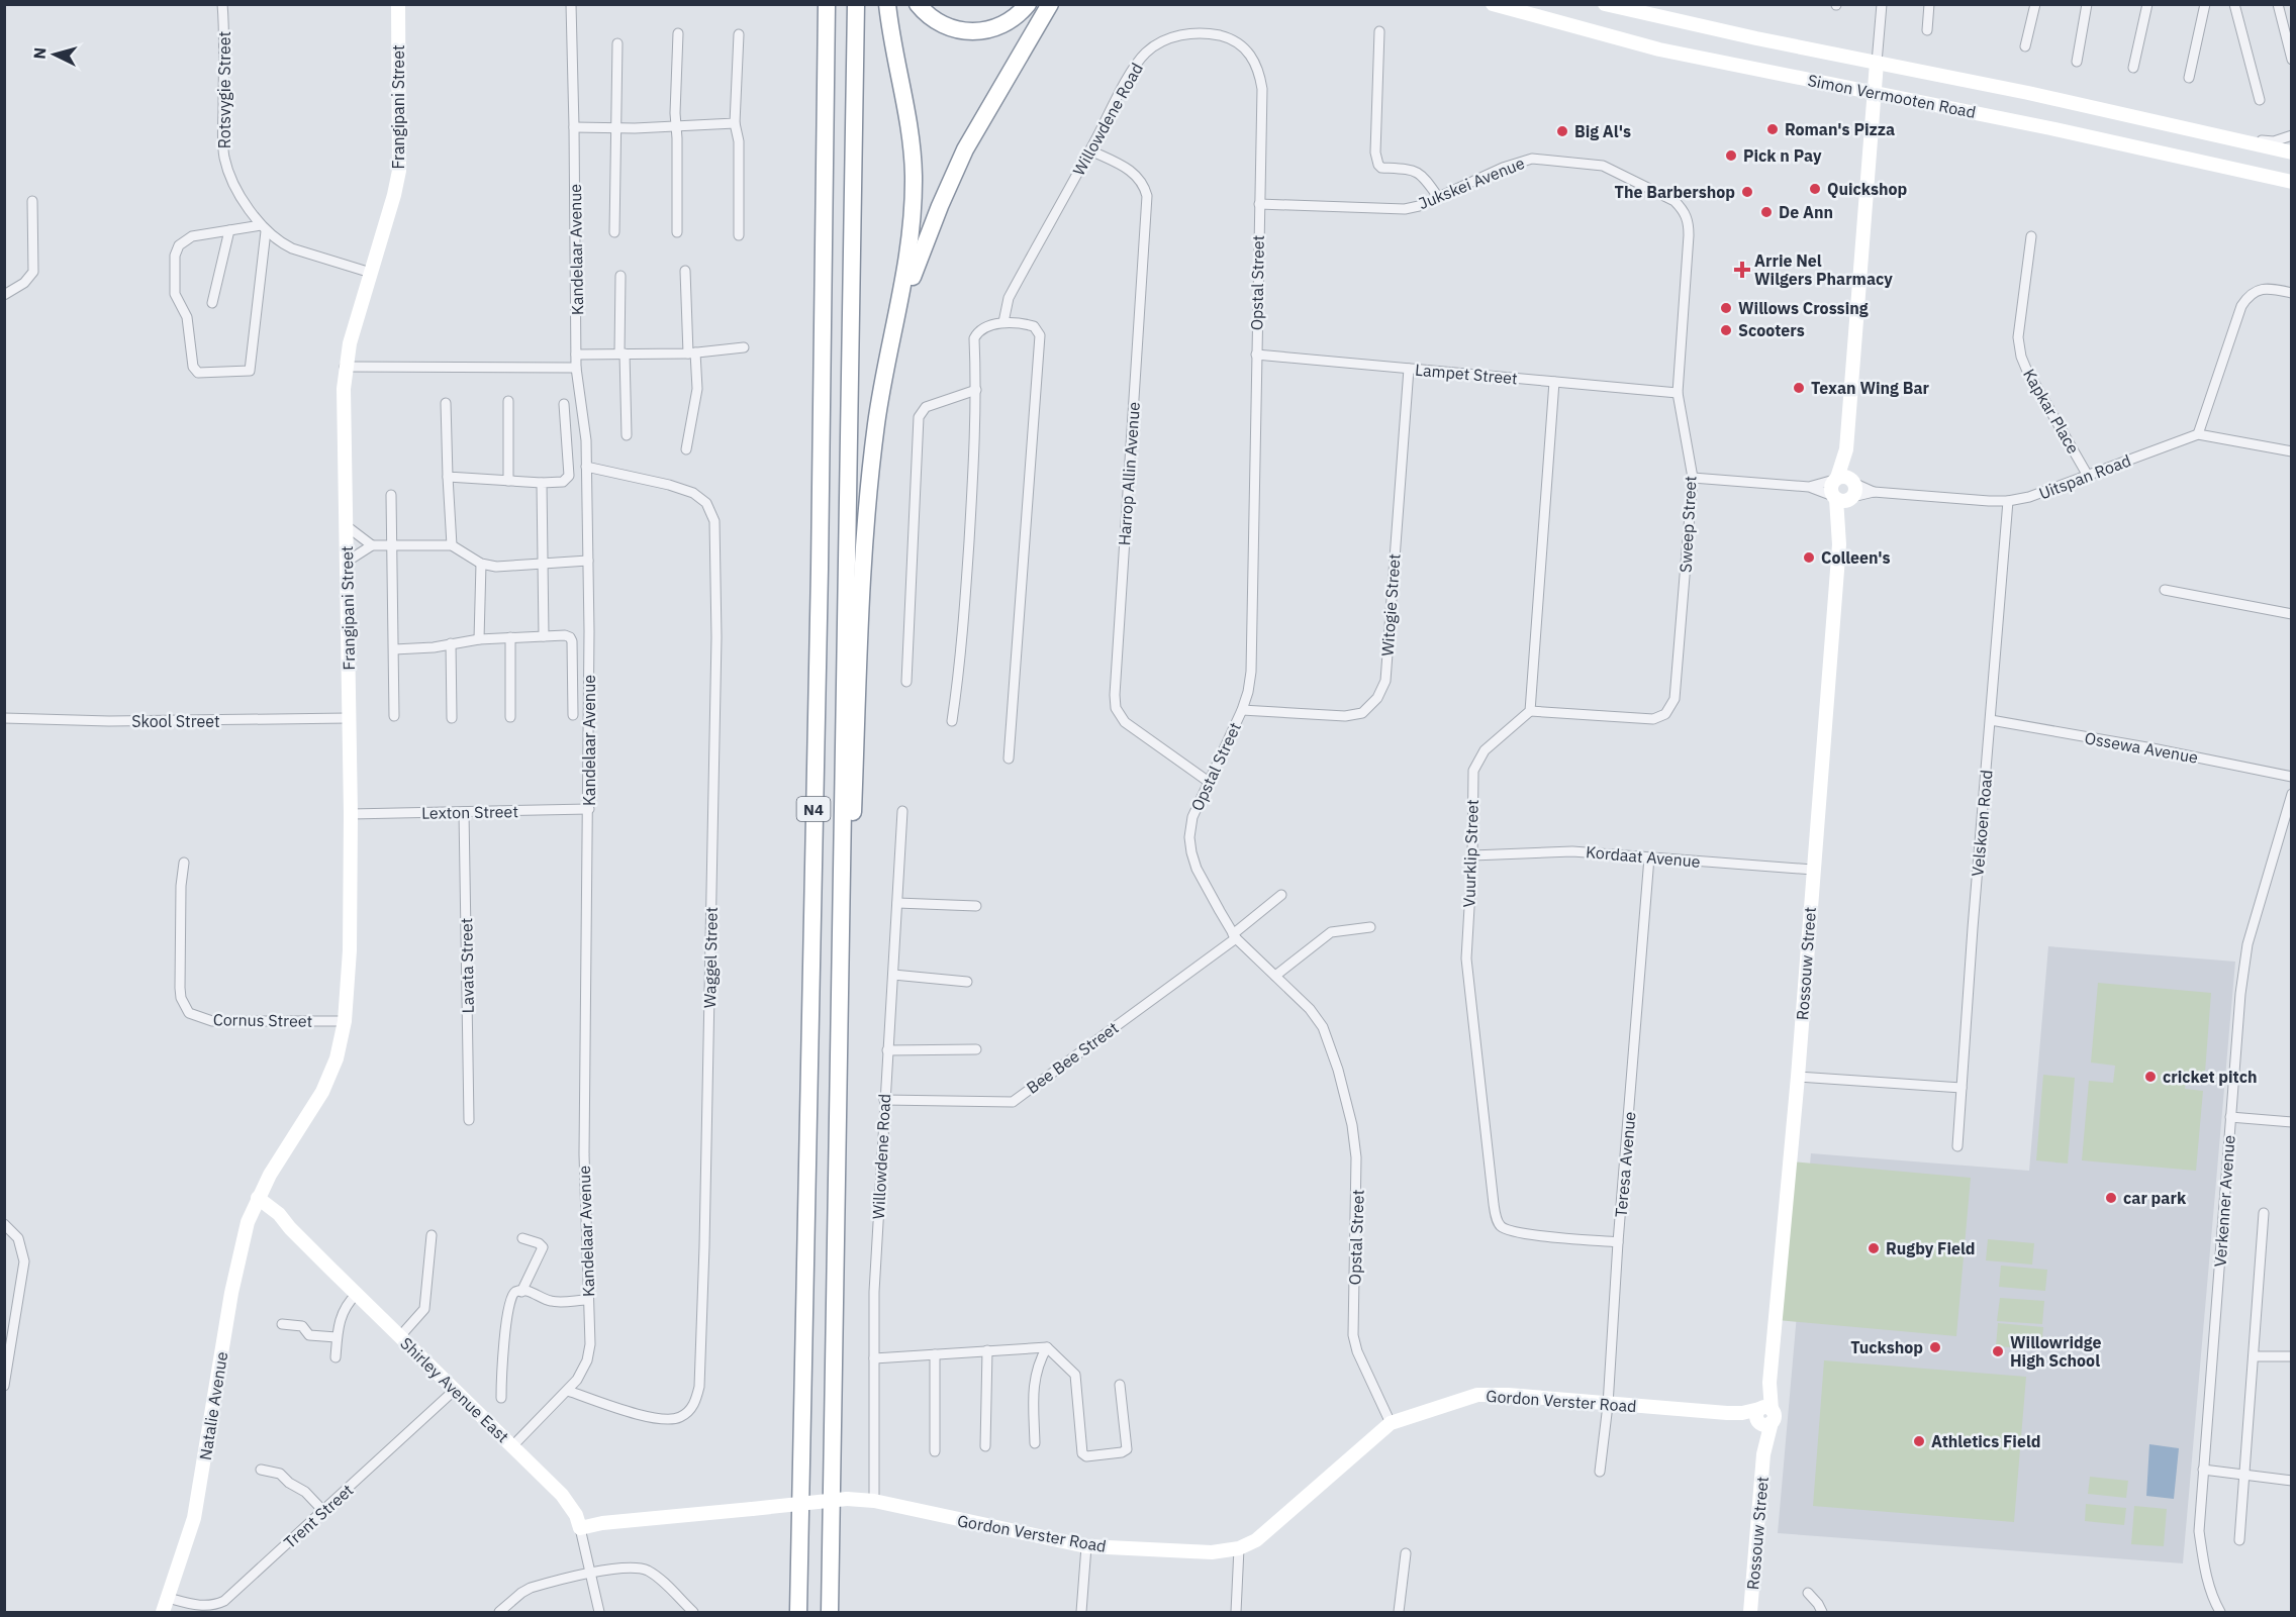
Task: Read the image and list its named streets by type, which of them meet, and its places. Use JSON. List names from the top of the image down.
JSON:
{
  "streets": {
    "highway": ["N4"],
    "street": [
      "Rotsvygie Street",
      "Simon Vermooten Road",
      "Frangipani Street",
      "Willowdene Road",
      "Jukskei Avenue",
      "Kandelaar Avenue",
      "Opstal Street",
      "Lampet Street",
      "Kapkar Place",
      "Harrop Allin Avenue",
      "Uitspan Road",
      "Sweep Street",
      "Witogie Street",
      "Skool Street",
      "Ossewa Avenue",
      "Lexton Street",
      "Velskoen Road",
      "Vuurklip Street",
      "Kordaat Avenue",
      "Waggel Street",
      "Rossouw Street",
      "Lavata Street",
      "Cornus Street",
      "Bee Bee Street",
      "Teresa Avenue",
      "Verkenner Avenue",
      "Shirley Avenue East",
      "Gordon Verster Road",
      "Natalie Avenue",
      "Trent Street"
    ]
  },
  "crossings": [
    ["Rotsvygie Street", "Frangipani Street"],
    ["Simon Vermooten Road", "Rossouw Street"],
    ["Frangipani Street", "Skool Street"],
    ["Frangipani Street", "Lexton Street"],
    ["Frangipani Street", "Cornus Street"],
    ["Frangipani Street", "Shirley Avenue East"],
    ["Frangipani Street", "Natalie Avenue"],
    ["Willowdene Road", "Opstal Street"],
    ["Willowdene Road", "Harrop Allin Avenue"],
    ["Willowdene Road", "Bee Bee Street"],
    ["Willowdene Road", "Gordon Verster Road"],
    ["Jukskei Avenue", "Opstal Street"],
    ["Jukskei Avenue", "Sweep Street"],
    ["Kandelaar Avenue", "Lexton Street"],
    ["Kandelaar Avenue", "Waggel Street"],
    ["Kandelaar Avenue", "Shirley Avenue East"],
    ["Opstal Street", "Lampet Street"],
    ["Opstal Street", "Harrop Allin Avenue"],
    ["Opstal Street", "Witogie Street"],
    ["Opstal Street", "Bee Bee Street"],
    ["Opstal Street", "Gordon Verster Road"],
    ["Lampet Street", "Sweep Street"],
    ["Lampet Street", "Witogie Street"],
    ["Kapkar Place", "Uitspan Road"],
    ["Uitspan Road", "Velskoen Road"],
    ["Uitspan Road", "Rossouw Street"],
    ["Sweep Street", "Vuurklip Street"],
    ["Ossewa Avenue", "Velskoen Road"],
    ["Lexton Street", "Lavata Street"],
    ["Vuurklip Street", "Kordaat Avenue"],
    ["Vuurklip Street", "Teresa Avenue"],
    ["Kordaat Avenue", "Rossouw Street"],
    ["Kordaat Avenue", "Teresa Avenue"],
    ["Rossouw Street", "Gordon Verster Road"],
    ["Teresa Avenue", "Gordon Verster Road"],
    ["Shirley Avenue East", "Gordon Verster Road"],
    ["Shirley Avenue East", "Natalie Avenue"],
    ["Shirley Avenue East", "Trent Street"],
    ["Natalie Avenue", "Trent Street"]
  ],
  "places": {
    "other": [
      "Roman's Pizza",
      "Big Al's",
      "Pick n Pay",
      "Quickshop",
      "The Barbershop",
      "De Ann",
      "Willows Crossing",
      "Scooters",
      "Texan Wing Bar",
      "Colleen's",
      "cricket pitch",
      "car park",
      "Rugby Field",
      "Tuckshop",
      "Willowridge High School",
      "Athletics Field"
    ],
    "health": ["Arrie Nel Wilgers Pharmacy"]
  },
  "north": "left"
}
